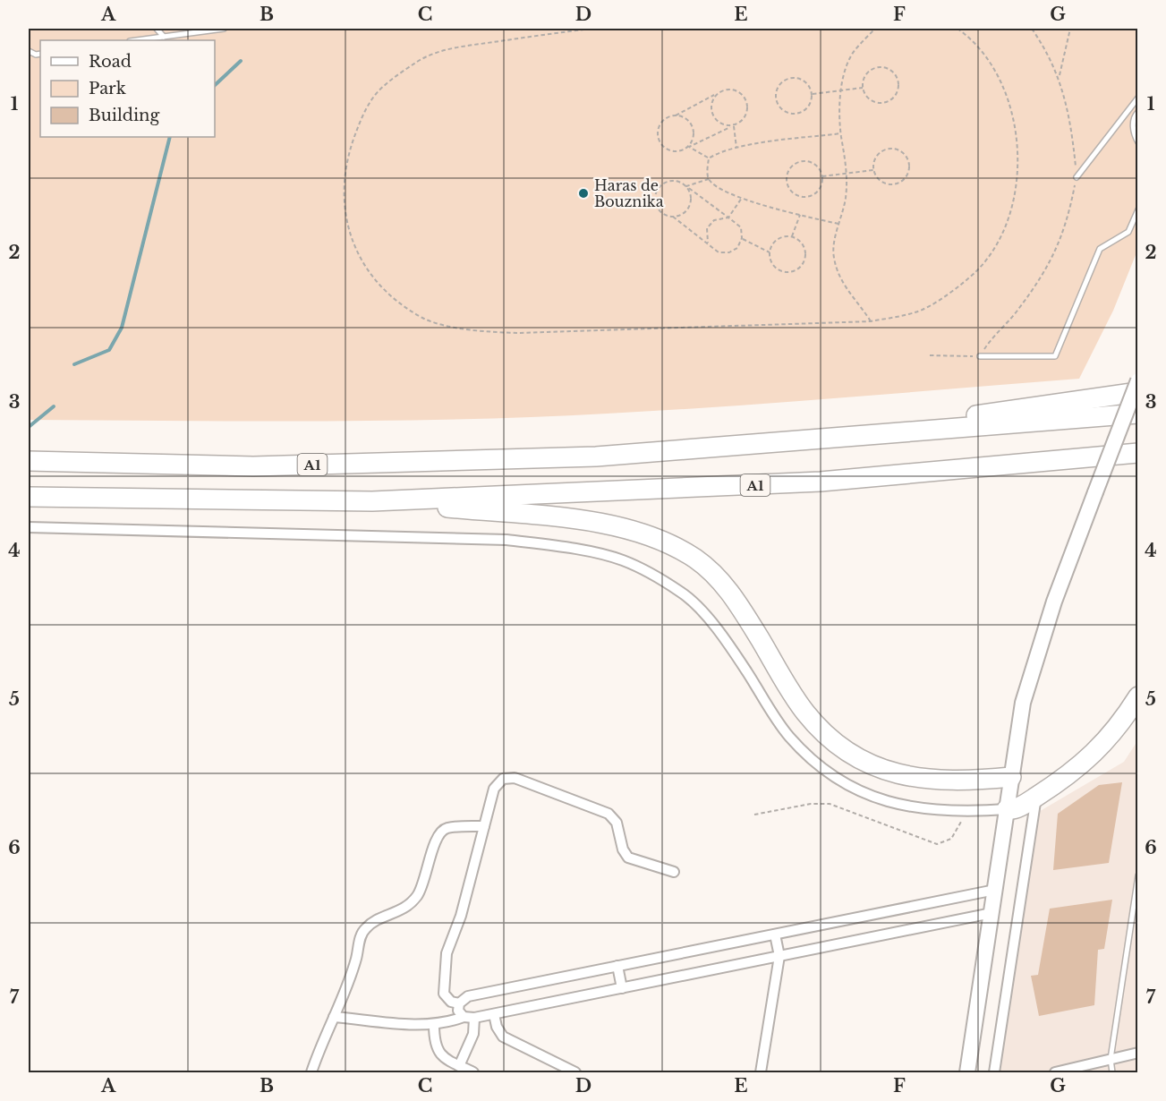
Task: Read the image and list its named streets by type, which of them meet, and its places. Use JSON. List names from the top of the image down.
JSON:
{
  "streets": {
    "highway": ["A1"]
  },
  "places": ["Haras de Bouznika"],
  "legend": ["Road", "Park", "Building"],
  "grid": {
    "columns": [
      "A",
      "B",
      "C",
      "D",
      "E",
      "F",
      "G"
    ],
    "rows": [
      "1",
      "2",
      "3",
      "4",
      "5",
      "6",
      "7"
    ]
  }
}
